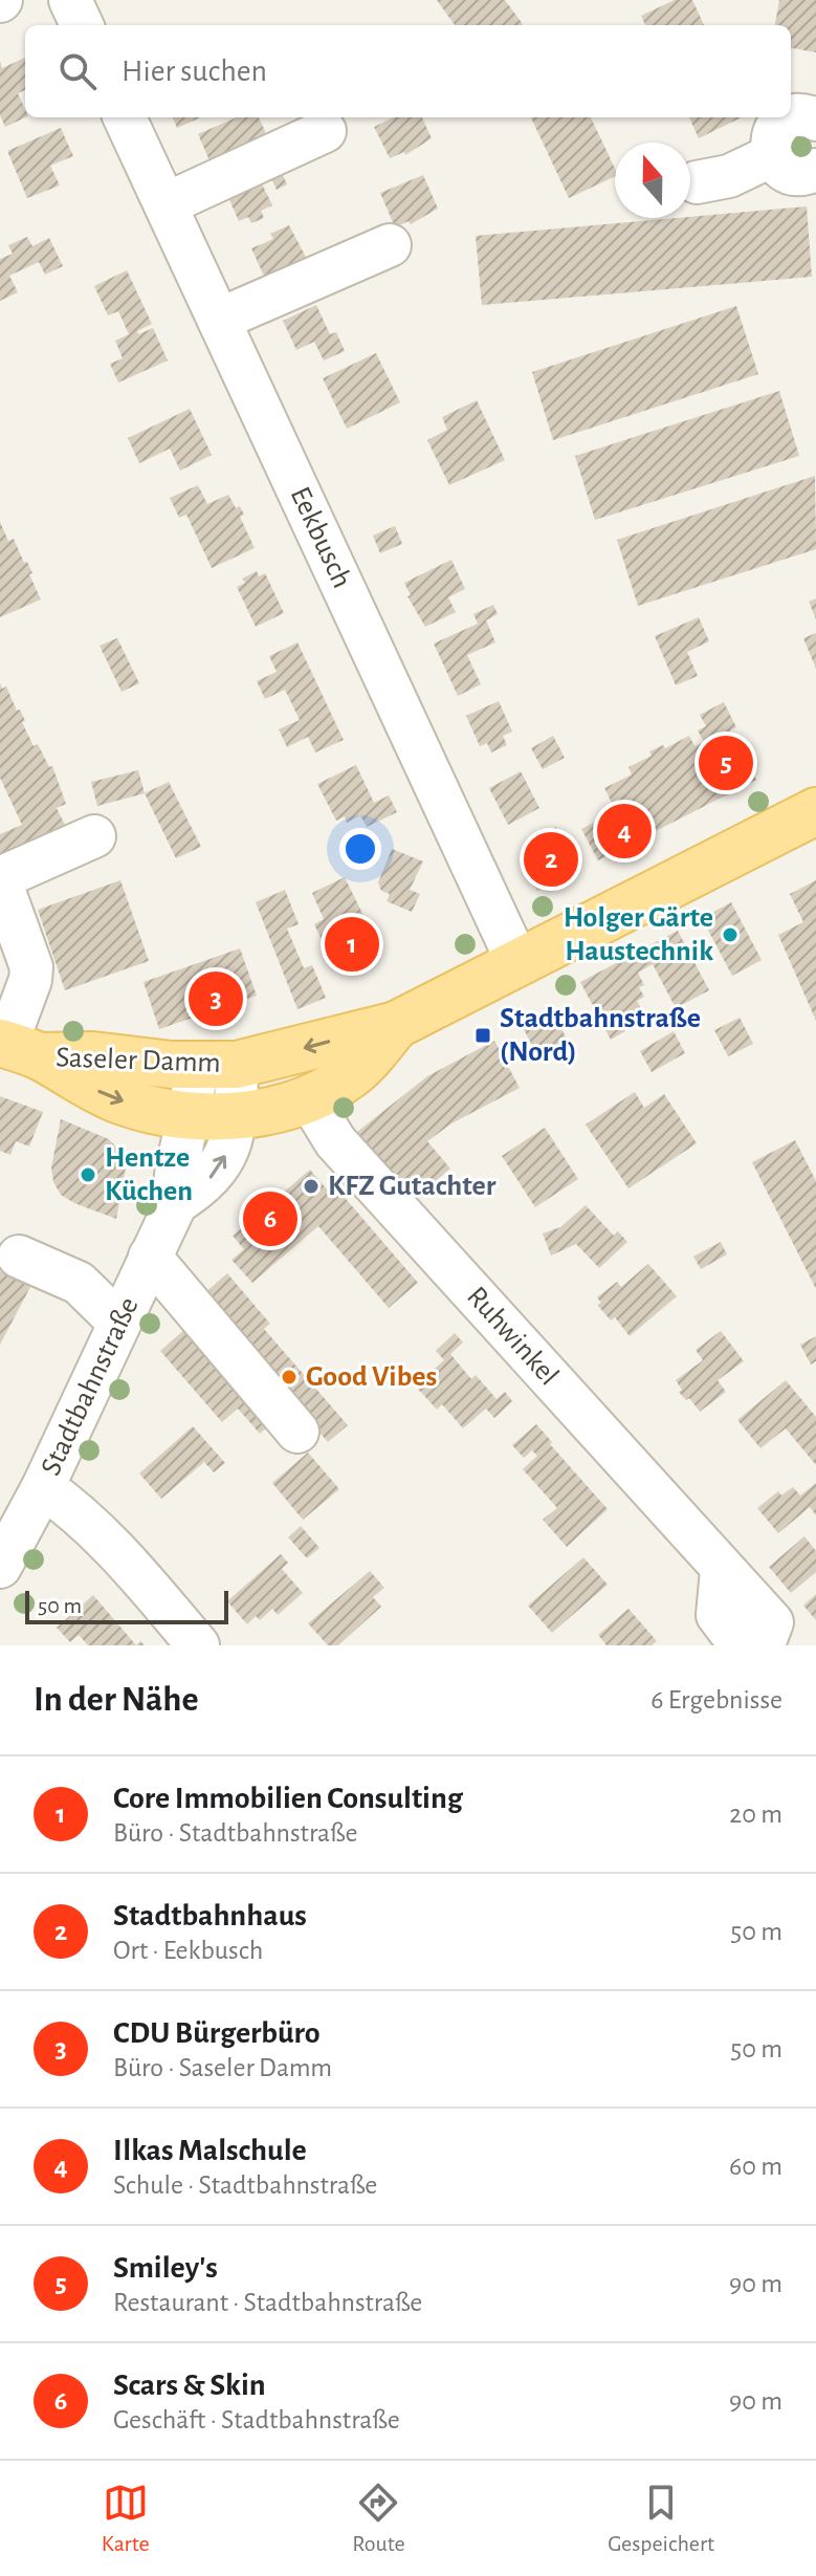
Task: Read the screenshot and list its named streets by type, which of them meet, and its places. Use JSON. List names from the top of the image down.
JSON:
{
  "streets": {
    "main road": ["Saseler Damm"],
    "street": ["Eekbusch", "Ruhwinkel", "Stadtbahnstraße"]
  },
  "crossings": [
    ["Saseler Damm", "Stadtbahnstraße"]
  ],
  "places": {
    "other": [
      "Holger Gärte Haustechnik",
      "Hentze Küchen",
      "KFZ Gutachter",
      "Good Vibes"
    ],
    "transit": ["Stadtbahnstraße (Nord)"]
  },
  "scale_bar": "50 m",
  "north": "top",
  "page": {
    "search": "Hier suchen",
    "pins": [
      "5",
      "4",
      "2",
      "1",
      "3",
      "6"
    ],
    "scale": "50 m",
    "heading": ["In der Nähe", "6 Ergebnisse"],
    "list": [
      {
        "mark": "1",
        "name": "Core Immobilien Consulting",
        "note": "Büro · Stadtbahnstraße",
        "value": "20 m"
      },
      {
        "mark": "2",
        "name": "Stadtbahnhaus",
        "note": "Ort · Eekbusch",
        "value": "50 m"
      },
      {
        "mark": "3",
        "name": "CDU Bürgerbüro",
        "note": "Büro · Saseler Damm",
        "value": "50 m"
      },
      {
        "mark": "4",
        "name": "Ilkas Malschule",
        "note": "Schule · Stadtbahnstraße",
        "value": "60 m"
      },
      {
        "mark": "5",
        "name": "Smiley's",
        "note": "Restaurant · Stadtbahnstraße",
        "value": "90 m"
      },
      {
        "mark": "6",
        "name": "Scars & Skin",
        "note": "Geschäft · Stadtbahnstraße",
        "value": "90 m"
      }
    ],
    "nav": ["Karte", "Route", "Gespeichert"]
  }
}
